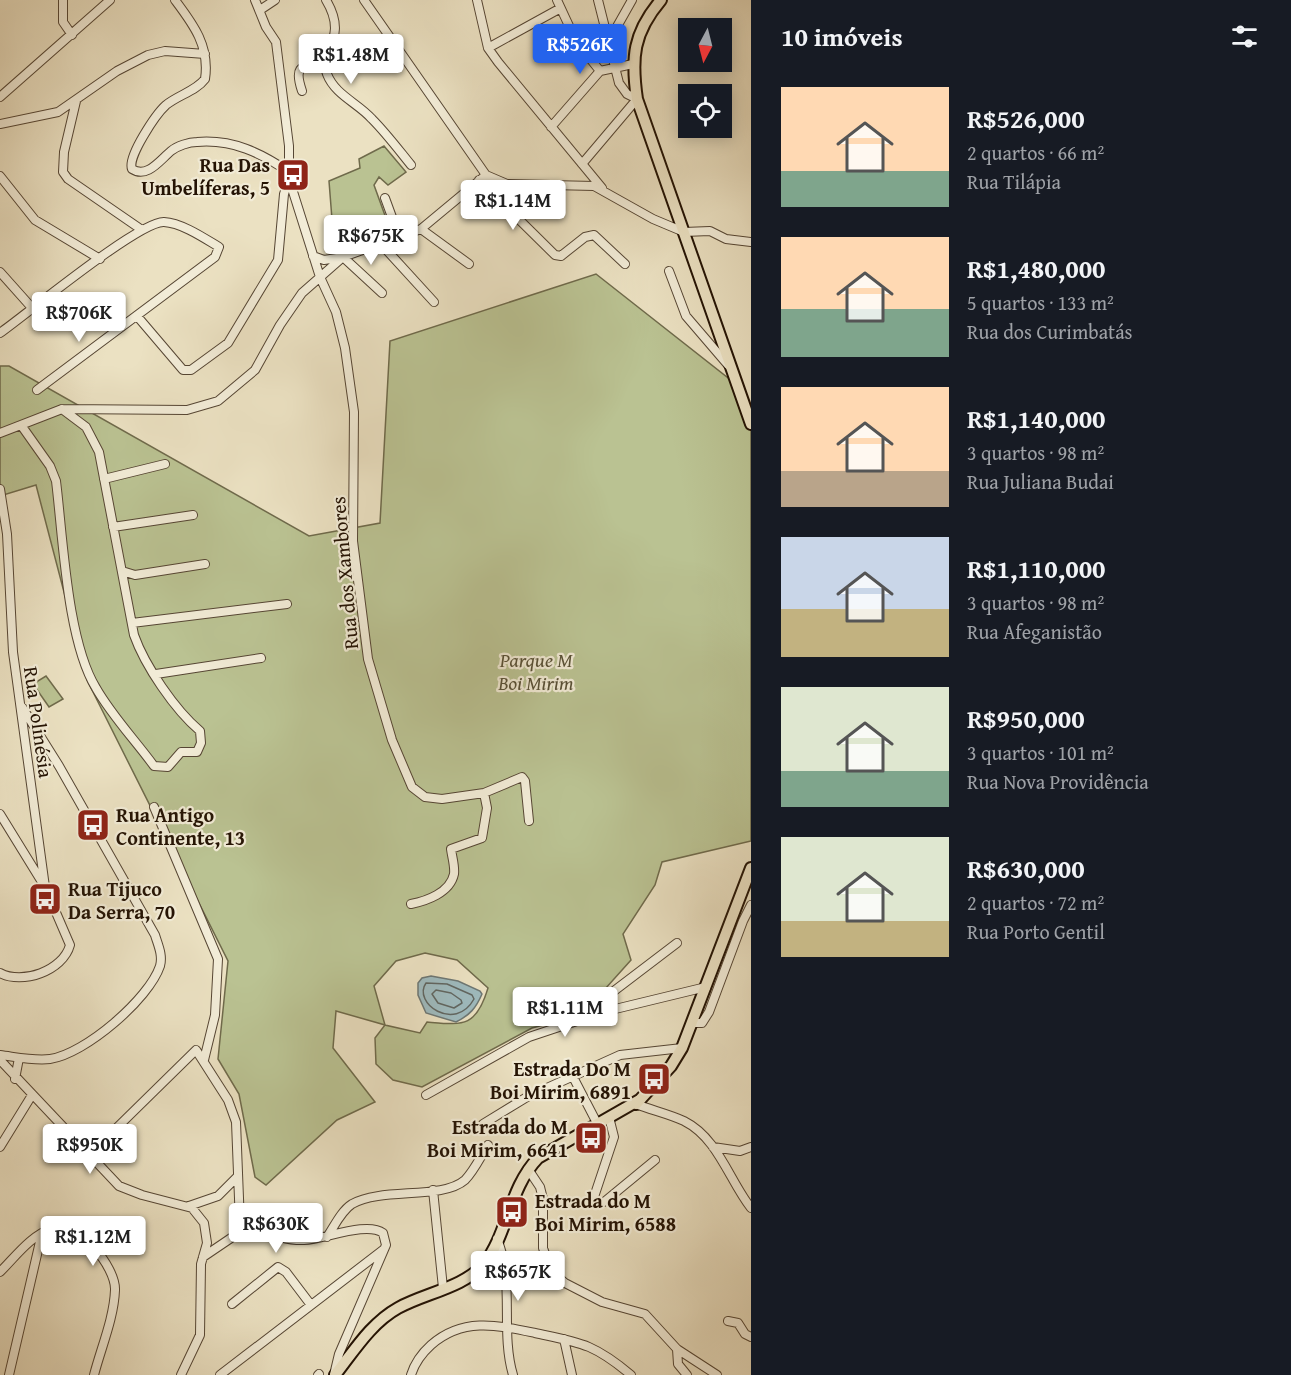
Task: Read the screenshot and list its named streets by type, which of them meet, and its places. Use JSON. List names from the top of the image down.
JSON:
{
  "streets": {
    "street": ["Rua dos Xambores", "Rua Polinésia"]
  },
  "parks": ["Parque M Boi Mirim"],
  "places": {
    "bus stop": [
      "Rua Das Umbelíferas, 5",
      "Rua Antigo Continente, 13",
      "Rua Tijuco Da Serra, 70",
      "Estrada Do M Boi Mirim, 6891",
      "Estrada do M Boi Mirim, 6641",
      "Estrada do M Boi Mirim, 6588"
    ]
  },
  "north": "bottom",
  "page": {
    "heading": "10 imóveis",
    "price": [
      "R$526K",
      "R$1.48M",
      "R$1.14M",
      "R$675K",
      "R$706K",
      "R$1.11M",
      "R$950K",
      "R$630K",
      "R$1.12M",
      "R$657K"
    ],
    "list": [
      {
        "name": "R$526,000",
        "note": "2 quartos · 66 m² · Rua Tilápia"
      },
      {
        "name": "R$1,480,000",
        "note": "5 quartos · 133 m² · Rua dos Curimbatás"
      },
      {
        "name": "R$1,140,000",
        "note": "3 quartos · 98 m² · Rua Juliana Budai"
      },
      {
        "name": "R$1,110,000",
        "note": "3 quartos · 98 m² · Rua Afeganistão"
      },
      {
        "name": "R$950,000",
        "note": "3 quartos · 101 m² · Rua Nova Providência"
      },
      {
        "name": "R$630,000",
        "note": "2 quartos · 72 m² · Rua Porto Gentil"
      }
    ]
  }
}
